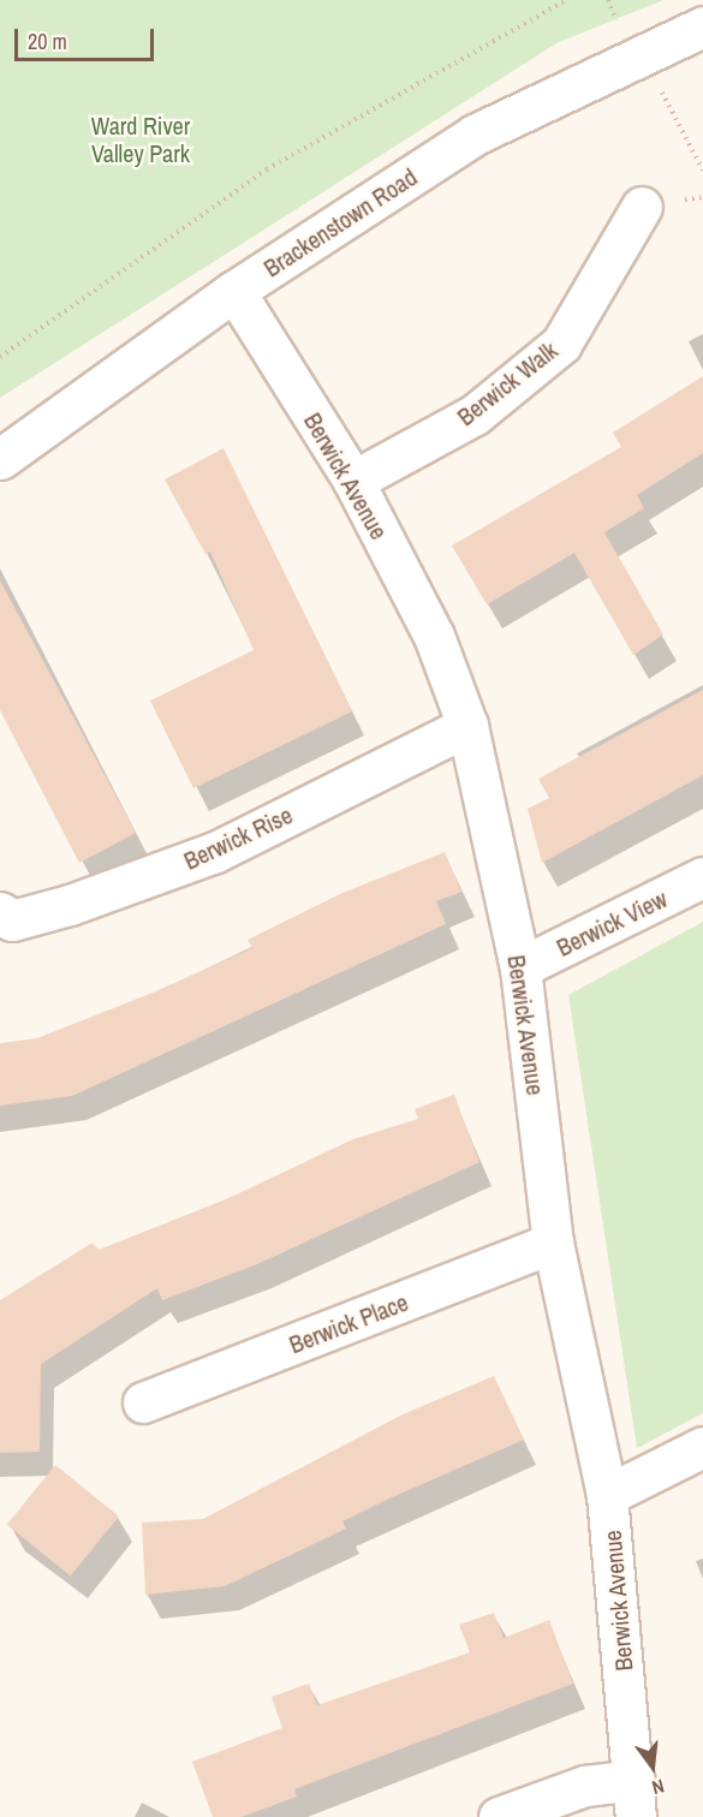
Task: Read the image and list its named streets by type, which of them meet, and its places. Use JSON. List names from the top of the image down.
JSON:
{
  "streets": {
    "street": [
      "Brackenstown Road",
      "Berwick Walk",
      "Berwick Avenue",
      "Berwick Rise",
      "Berwick View",
      "Berwick Place"
    ]
  },
  "crossings": [
    ["Brackenstown Road", "Berwick Avenue"],
    ["Berwick Walk", "Berwick Avenue"],
    ["Berwick Avenue", "Berwick Rise"],
    ["Berwick Avenue", "Berwick View"],
    ["Berwick Avenue", "Berwick Place"]
  ],
  "parks": ["Ward River Valley Park"],
  "scale_bar": "20 m",
  "north": "bottom"
}
